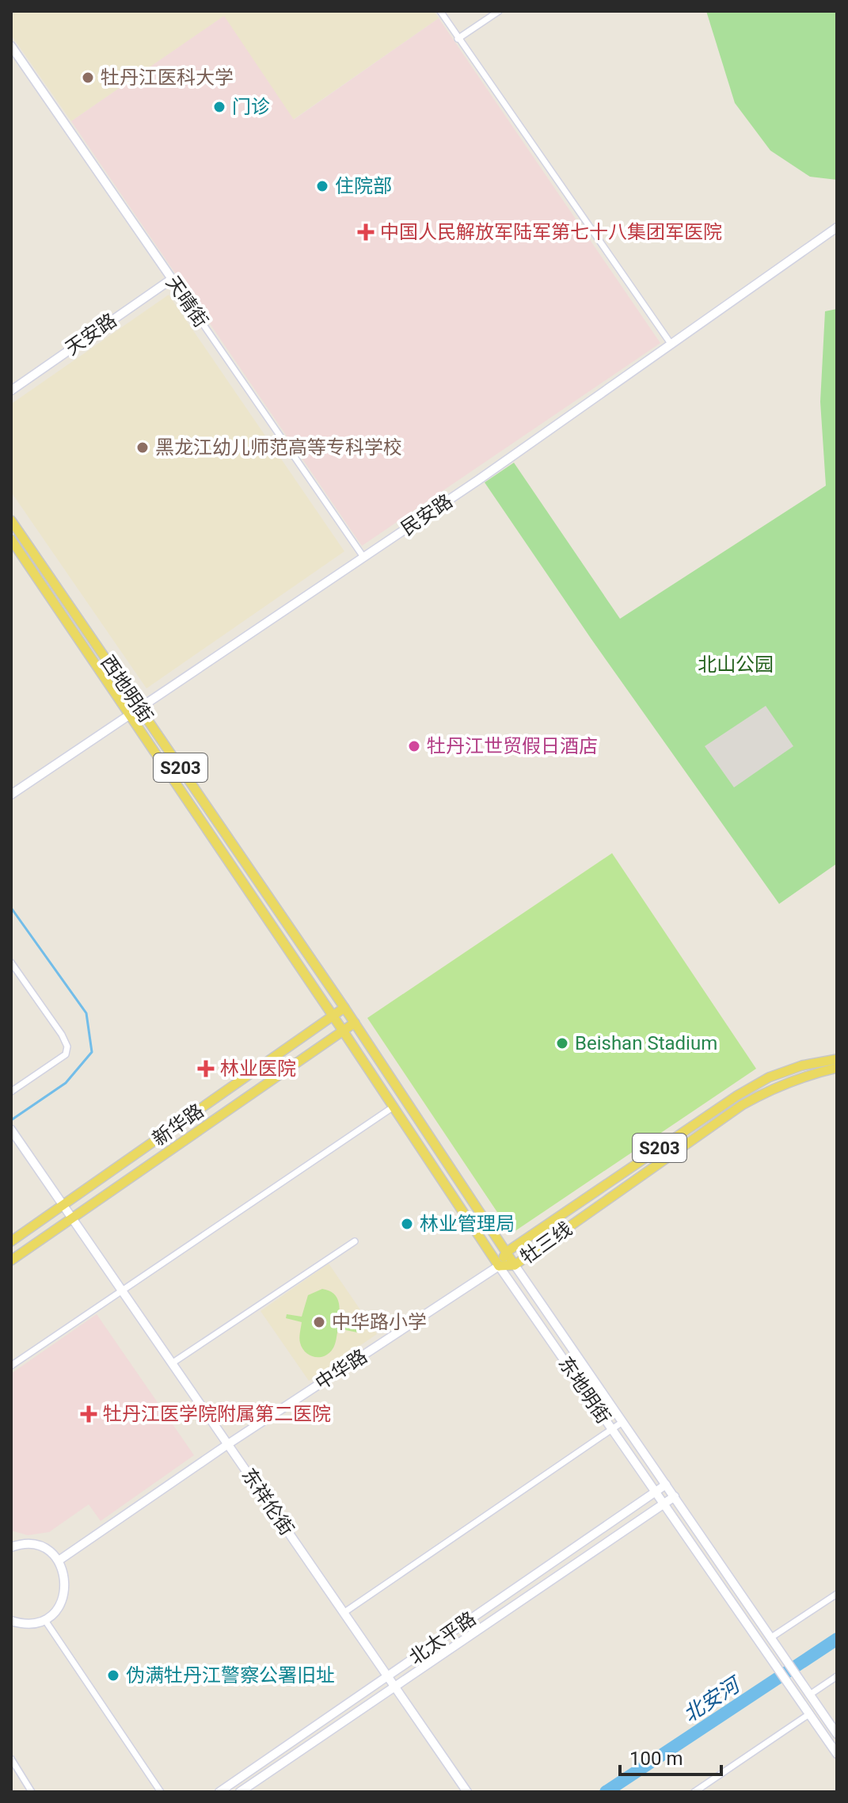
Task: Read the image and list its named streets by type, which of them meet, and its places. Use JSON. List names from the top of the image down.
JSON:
{
  "streets": {
    "main road": [
      "西地明街",
      "S203",
      "新华路",
      "牡三线",
      "东地明街"
    ],
    "street": [
      "天晴街",
      "天安路",
      "民安路",
      "中华路",
      "东祥伦街",
      "北太平路"
    ]
  },
  "crossings": [
    ["天晴街", "天安路"],
    ["天晴街", "民安路"],
    ["民安路", "西地明街"],
    ["西地明街", "新华路"],
    ["西地明街", "东地明街"],
    ["新华路", "东地明街"],
    ["新华路", "东祥伦街"],
    ["牡三线", "中华路"],
    ["牡三线", "东地明街"],
    ["中华路", "东地明街"],
    ["中华路", "东祥伦街"],
    ["东地明街", "北太平路"],
    ["东祥伦街", "北太平路"]
  ],
  "water": ["北安河"],
  "parks": ["北山公园"],
  "places": {
    "other": [
      "牡丹江医科大学",
      "门诊",
      "住院部",
      "黑龙江幼儿师范高等专科学校",
      "牡丹江世贸假日酒店",
      "Beishan Stadium",
      "林业管理局",
      "中华路小学",
      "伪满牡丹江警察公署旧址"
    ],
    "health": ["中国人民解放军陆军第七十八集团军医院", "林业医院", "牡丹江医学院附属第二医院"]
  },
  "scale_bar": "100 m"
}
